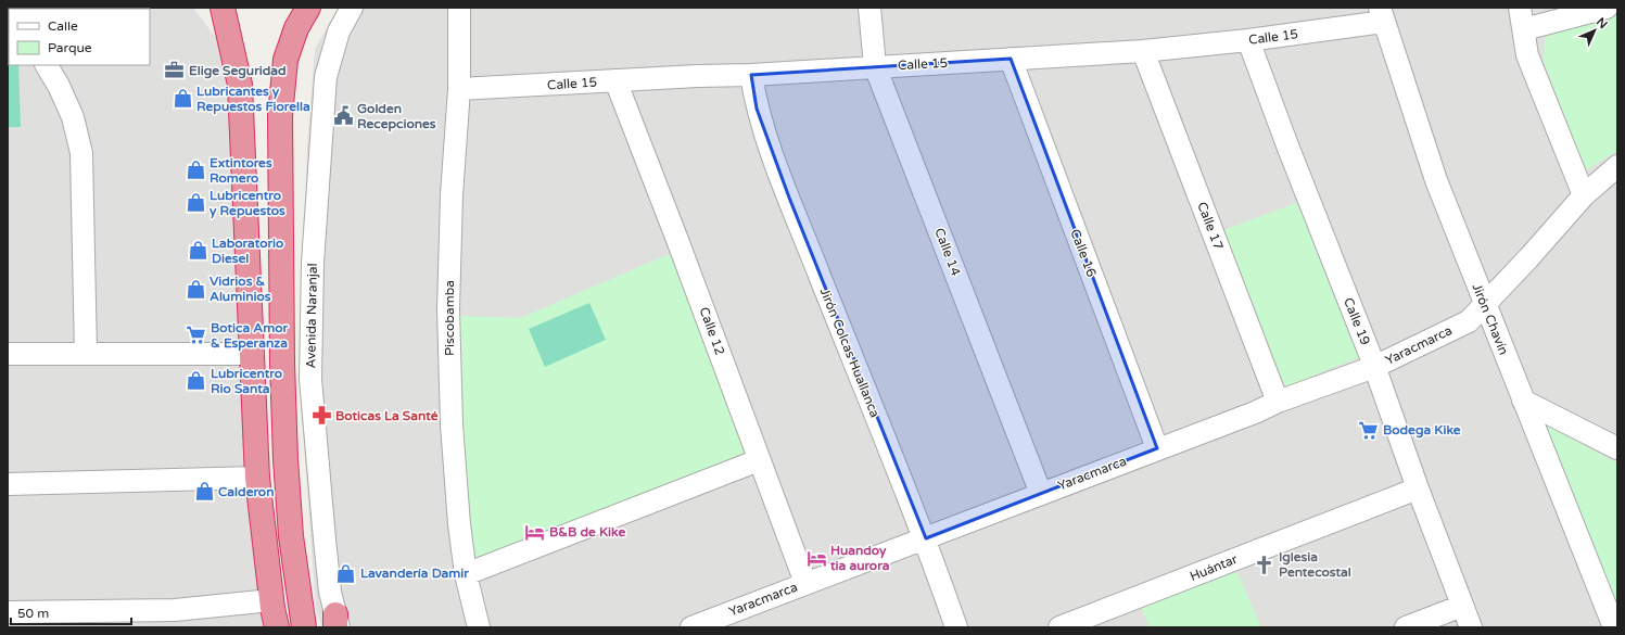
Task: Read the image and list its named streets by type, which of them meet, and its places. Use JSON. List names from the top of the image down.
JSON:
{
  "streets": {
    "street": [
      "Calle 15",
      "Calle 17",
      "Calle 14",
      "Calle 16",
      "Avenida Naranjal",
      "Piscobamba",
      "Jirón Chavín",
      "Calle 19",
      "Calle 12",
      "Yaracmarca",
      "Jirón Colcas Huallanca",
      "Huántar"
    ]
  },
  "crossings": [
    ["Calle 15", "Calle 17"],
    ["Calle 15", "Calle 14"],
    ["Calle 15", "Calle 16"],
    ["Calle 15", "Piscobamba"],
    ["Calle 15", "Jirón Chavín"],
    ["Calle 15", "Calle 19"],
    ["Calle 15", "Calle 12"],
    ["Calle 15", "Jirón Colcas Huallanca"],
    ["Calle 17", "Yaracmarca"],
    ["Calle 14", "Yaracmarca"],
    ["Calle 16", "Yaracmarca"],
    ["Jirón Chavín", "Yaracmarca"],
    ["Calle 19", "Yaracmarca"],
    ["Calle 19", "Huántar"],
    ["Calle 12", "Yaracmarca"],
    ["Yaracmarca", "Jirón Colcas Huallanca"]
  ],
  "places": {
    "office": ["Elige Seguridad"],
    "shop": [
      "Lubricantes y Repuestos Fiorella",
      "Extintores Romero",
      "Lubricentro y Repuestos",
      "Laboratorio Diesel",
      "Vidrios & Aluminios",
      "Lubricentro Rio Santa",
      "Calderon",
      "Lavandería Damir"
    ],
    "public building": ["Golden Recepciones"],
    "supermarket": ["Botica Amor & Esperanza", "Bodega Kike"],
    "pharmacy": ["Boticas La Santé"],
    "hotel": ["B&B de Kike", "Huandoy tia aurora"],
    "church": ["Iglesia Pentecostal"]
  },
  "legend": ["Calle", "Parque"],
  "scale_bar": "50 m",
  "north": "top right"
}
